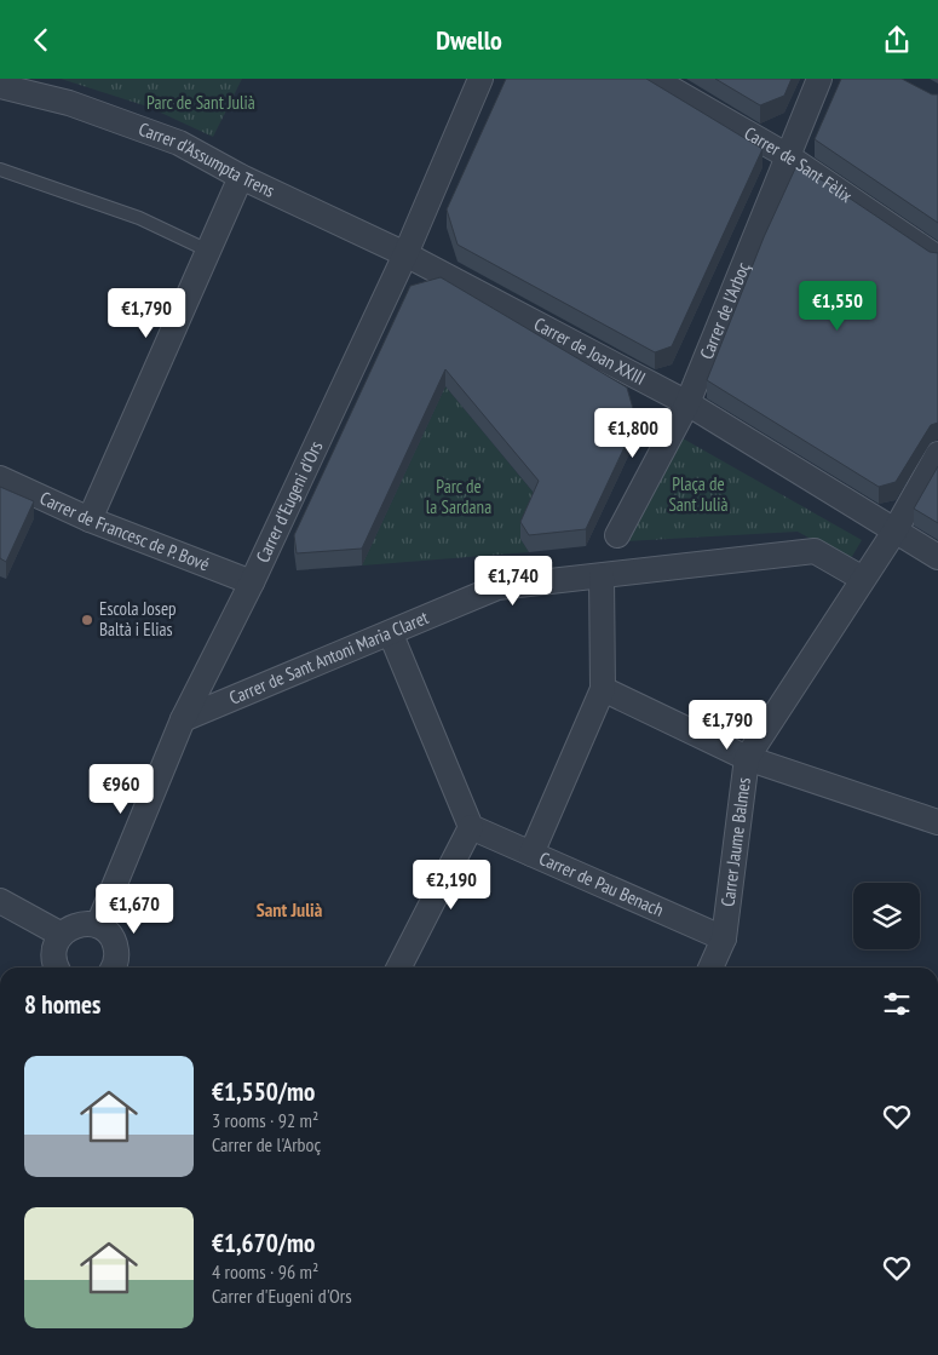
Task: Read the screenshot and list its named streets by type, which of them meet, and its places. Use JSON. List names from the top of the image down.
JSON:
{
  "streets": {
    "street": [
      "Carrer d'Assumpta Trens",
      "Carrer de Sant Fèlix",
      "Carrer de l'Arboç",
      "Carrer de Joan XXIII",
      "Carrer d'Eugeni d'Ors",
      "Carrer de Francesc de P. Bové",
      "Carrer de Sant Antoni Maria Claret",
      "Carrer Jaume Balmes",
      "Carrer de Pau Benach"
    ]
  },
  "crossings": [
    ["Carrer d'Assumpta Trens", "Carrer de Joan XXIII"],
    ["Carrer d'Assumpta Trens", "Carrer d'Eugeni d'Ors"],
    ["Carrer de Sant Fèlix", "Carrer de l'Arboç"],
    ["Carrer de l'Arboç", "Carrer de Joan XXIII"],
    ["Carrer de Joan XXIII", "Carrer d'Eugeni d'Ors"],
    ["Carrer de Joan XXIII", "Carrer Jaume Balmes"],
    ["Carrer d'Eugeni d'Ors", "Carrer de Francesc de P. Bové"],
    ["Carrer d'Eugeni d'Ors", "Carrer de Sant Antoni Maria Claret"],
    ["Carrer de Sant Antoni Maria Claret", "Carrer Jaume Balmes"],
    ["Carrer Jaume Balmes", "Carrer de Pau Benach"]
  ],
  "districts": ["Sant Julià"],
  "parks": ["Parc de Sant Julià", "Plaça de Sant Julià", "Parc de la Sardana"],
  "places": ["Escola Josep Baltà i Elias"],
  "page": {
    "header": "Dwello",
    "price": [
      "€1,550",
      "€1,790",
      "€1,800",
      "€1,740",
      "€1,790",
      "€960",
      "€2,190",
      "€1,670"
    ],
    "heading": "8 homes",
    "list": [
      {
        "name": "€1,550/mo",
        "note": "3 rooms · 92 m² · Carrer de l'Arboç"
      },
      {
        "name": "€1,670/mo",
        "note": "4 rooms · 96 m² · Carrer d'Eugeni d'Ors"
      }
    ]
  }
}
